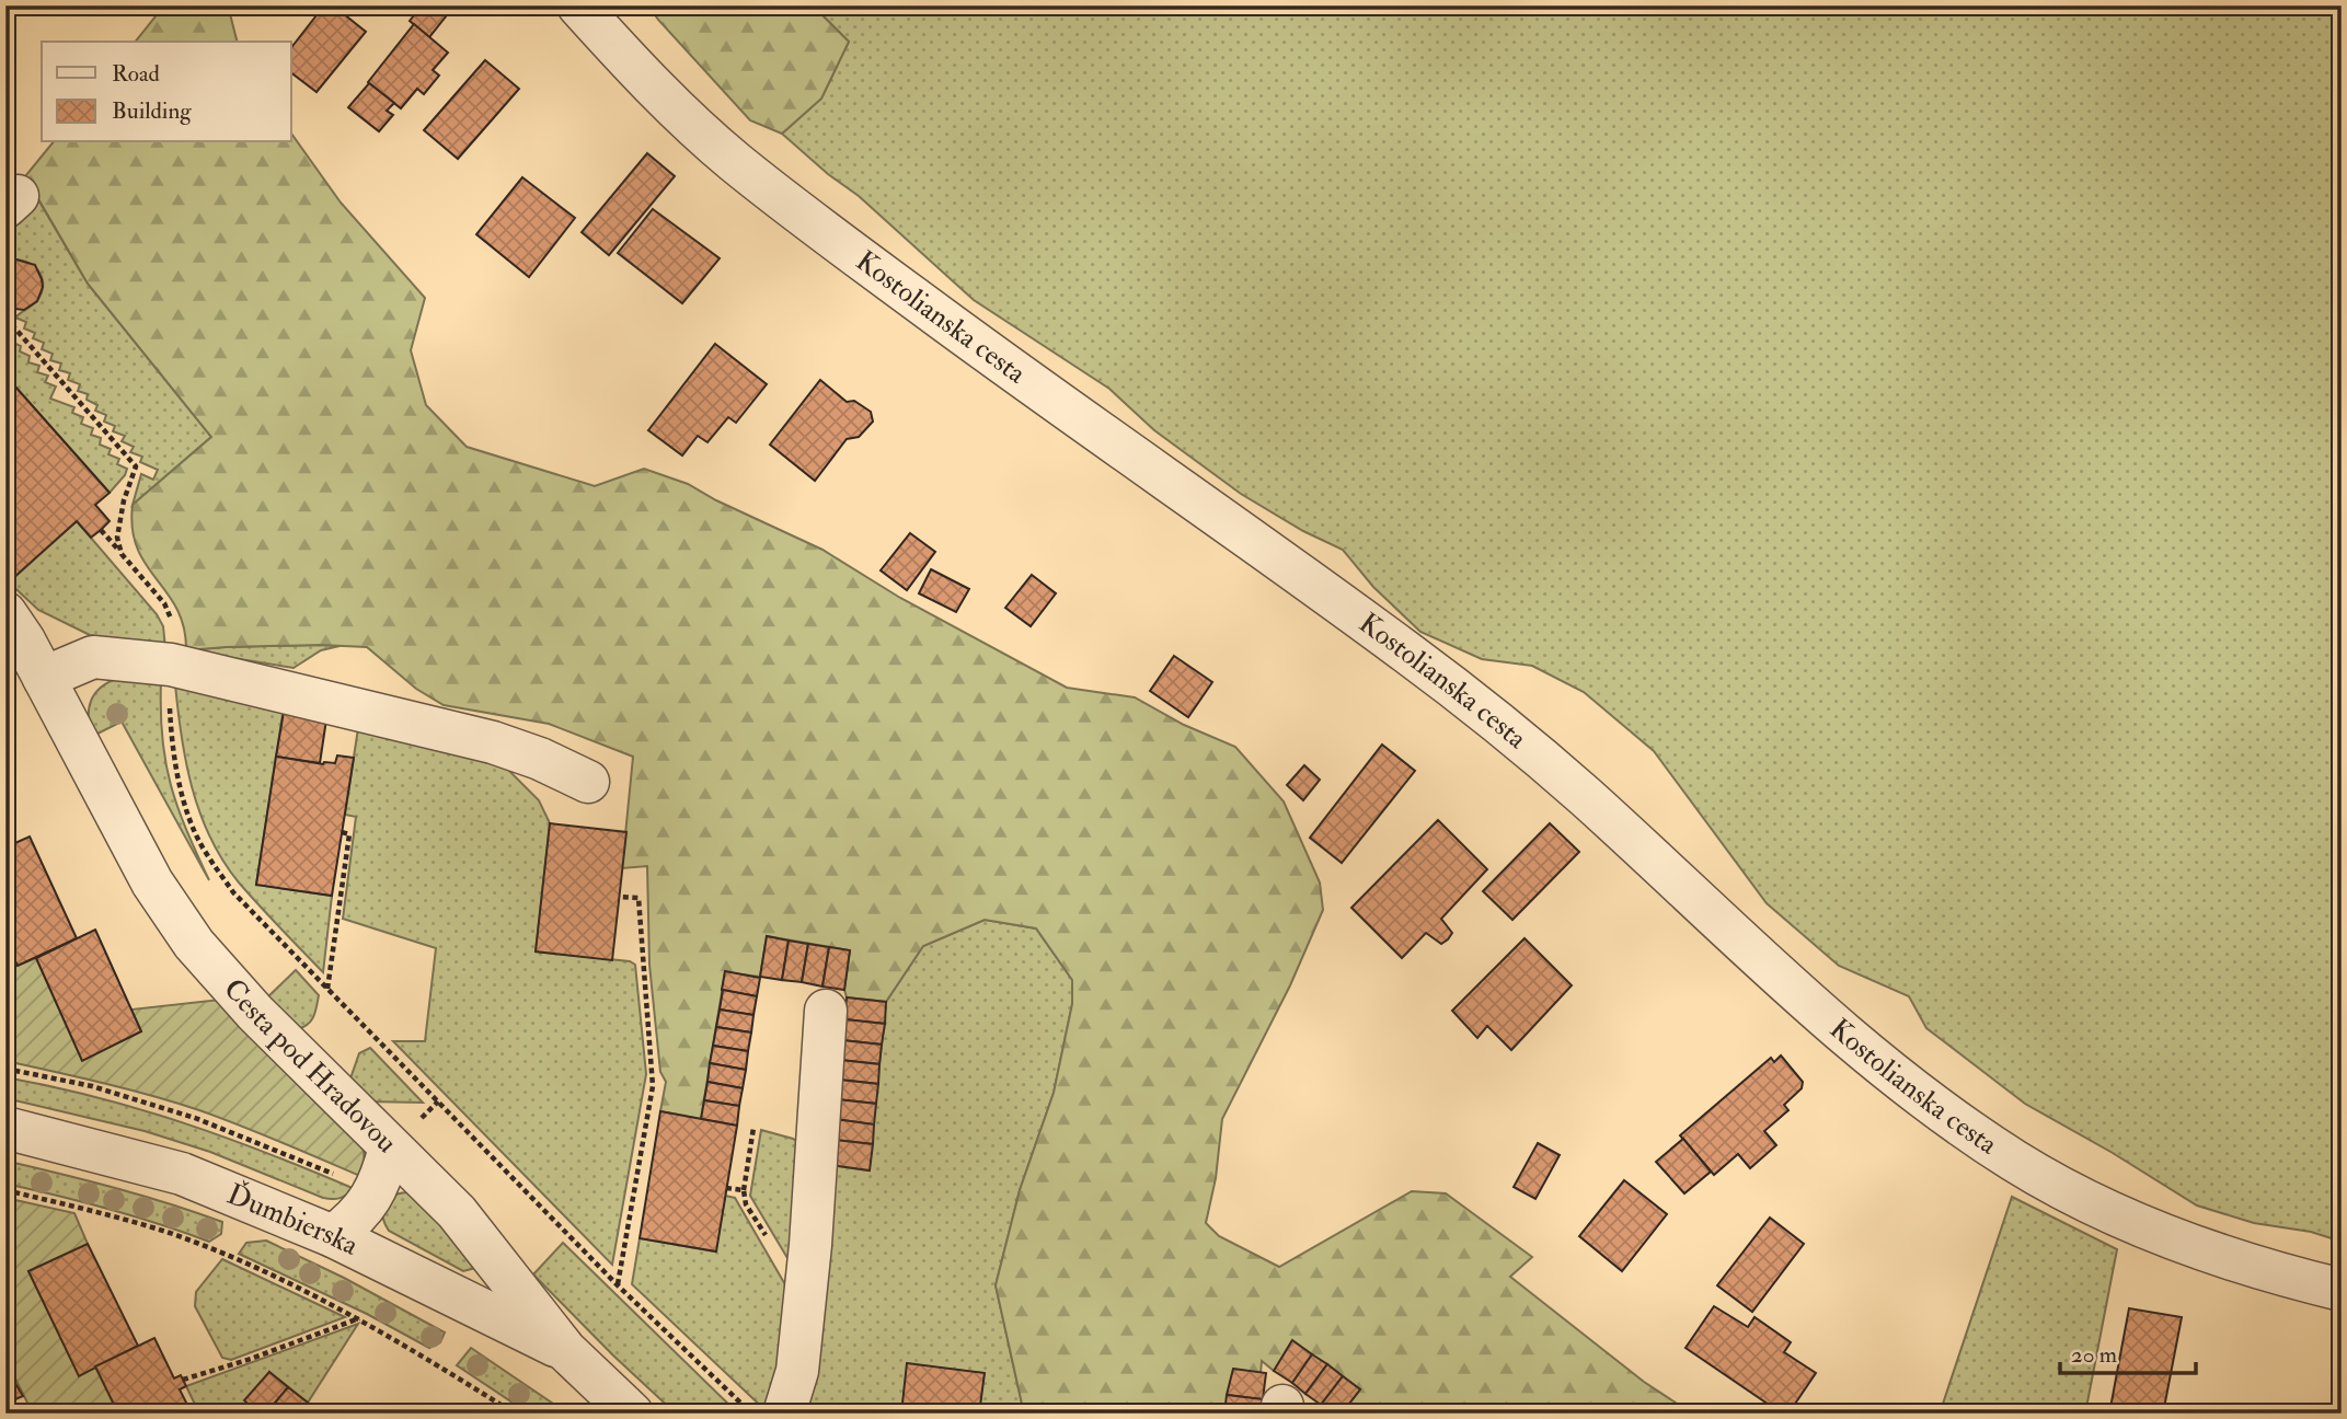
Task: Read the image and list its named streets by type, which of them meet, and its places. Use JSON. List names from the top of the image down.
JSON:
{
  "streets": {
    "street": ["Kostolianska cesta", "Cesta pod Hradovou", "Ďumbierska"]
  },
  "crossings": [
    ["Cesta pod Hradovou", "Ďumbierska"]
  ],
  "legend": ["Road", "Building"],
  "scale_bar": "20 m"
}
